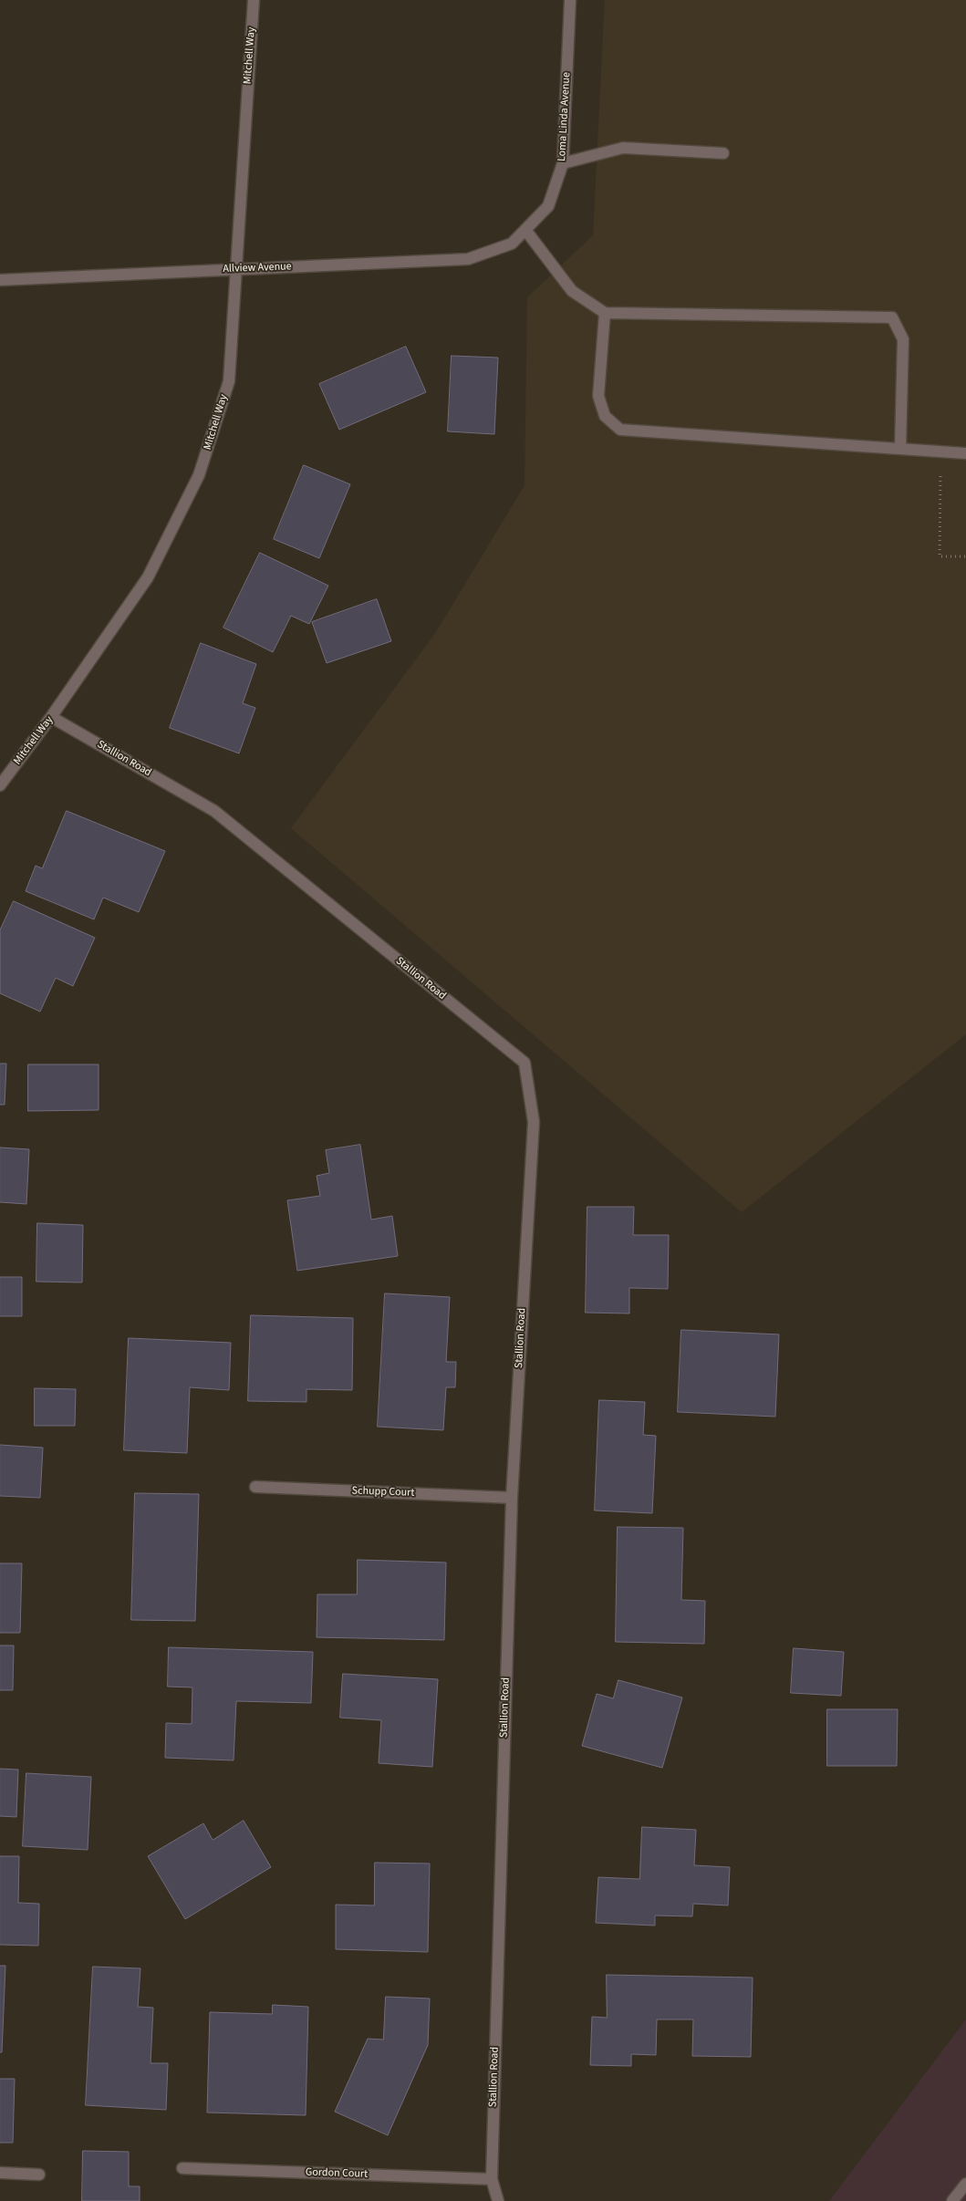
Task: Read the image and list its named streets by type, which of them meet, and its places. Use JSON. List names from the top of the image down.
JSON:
{
  "streets": {
    "street": [
      "Mitchell Way",
      "Loma Linda Avenue",
      "Allview Avenue",
      "Stallion Road",
      "Schupp Court",
      "Gordon Court"
    ]
  },
  "crossings": [
    ["Mitchell Way", "Allview Avenue"],
    ["Mitchell Way", "Stallion Road"],
    ["Loma Linda Avenue", "Allview Avenue"],
    ["Stallion Road", "Schupp Court"],
    ["Stallion Road", "Gordon Court"]
  ]
}
